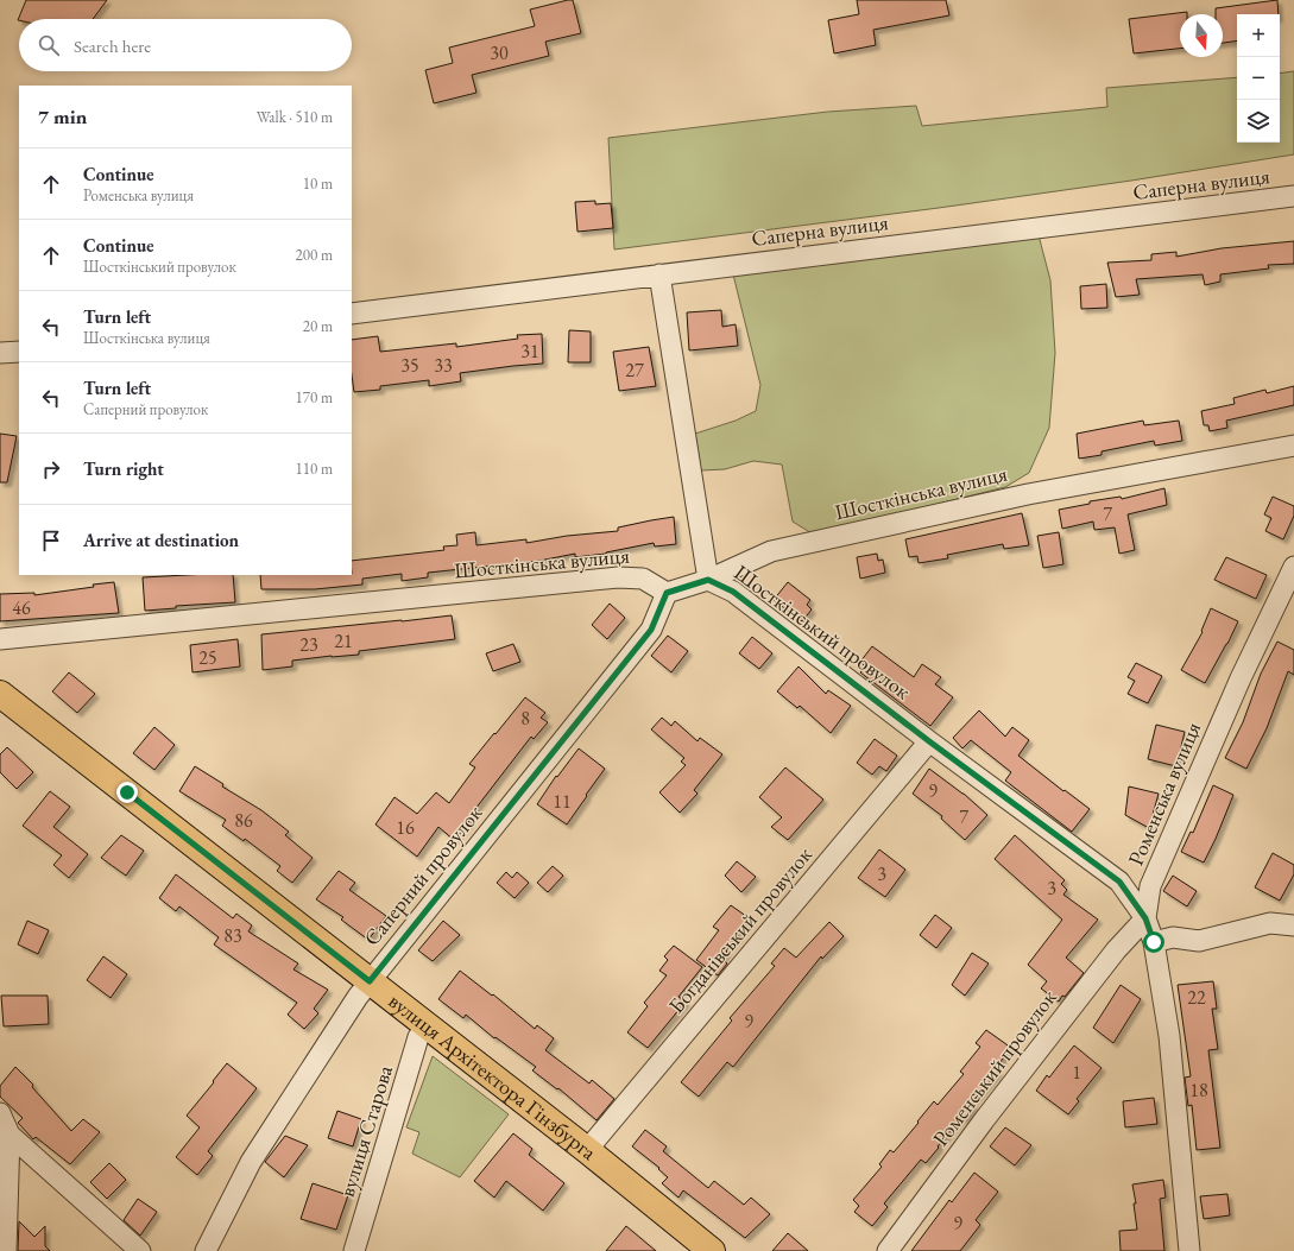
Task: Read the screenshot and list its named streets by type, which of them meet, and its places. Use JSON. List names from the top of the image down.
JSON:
{
  "streets": {
    "main road": ["вулиця Архітектора Гінзбурга"],
    "street": [
      "Саперна вулиця",
      "Шосткінська вулиця",
      "Шосткінський провулок",
      "Роменська вулиця",
      "Саперний провулок",
      "Богданівський провулок",
      "Роменський провулок",
      "вулиця Старова"
    ]
  },
  "crossings": [
    ["Саперна вулиця", "Шосткінський провулок"],
    ["Шосткінська вулиця", "Шосткінський провулок"],
    ["Шосткінська вулиця", "Саперний провулок"],
    ["Шосткінський провулок", "Роменська вулиця"],
    ["Шосткінський провулок", "Богданівський провулок"],
    ["Шосткінський провулок", "Роменський провулок"],
    ["Роменська вулиця", "Роменський провулок"],
    ["Саперний провулок", "вулиця Архітектора Гінзбурга"],
    ["Богданівський провулок", "вулиця Архітектора Гінзбурга"],
    ["вулиця Архітектора Гінзбурга", "вулиця Старова"]
  ],
  "house_numbers": [
    "30",
    "31",
    "35",
    "33",
    "27",
    "7",
    "46",
    "21",
    "23",
    "25",
    "8",
    "9",
    "11",
    "7",
    "86",
    "16",
    "3",
    "3",
    "83",
    "22",
    "9",
    "1",
    "18",
    "9"
  ],
  "north": "bottom",
  "page": {
    "map_buttons": ["+", "−"],
    "search": "Search here",
    "heading": ["7 min", "Walk · 510 m"],
    "list": [
      ["Continue", "Роменська вулиця", "10 m"],
      ["Continue", "Шосткінський провулок", "200 m"],
      ["Turn left", "Шосткінська вулиця", "20 m"],
      ["Turn left", "Саперний провулок", "170 m"],
      ["Turn right", "110 m"],
      "Arrive at destination"
    ]
  }
}
